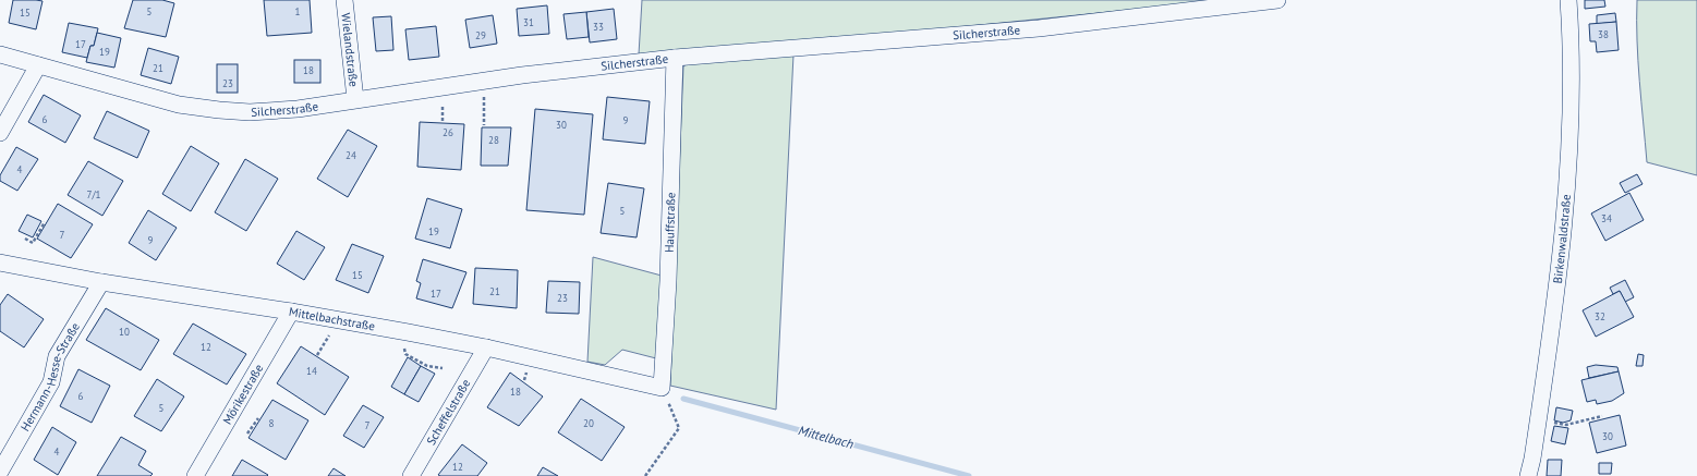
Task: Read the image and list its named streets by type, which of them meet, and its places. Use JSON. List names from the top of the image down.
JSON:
{
  "streets": {
    "street": [
      "Silcherstraße",
      "Wielandstraße",
      "Hauffstraße",
      "Birkenwaldstraße",
      "Mittelbachstraße",
      "Hermann-Hesse-Straße",
      "Mörikestraße",
      "Scheffelstraße"
    ]
  },
  "crossings": [
    ["Silcherstraße", "Wielandstraße"],
    ["Silcherstraße", "Hauffstraße"],
    ["Hauffstraße", "Mittelbachstraße"],
    ["Mittelbachstraße", "Hermann-Hesse-Straße"],
    ["Mittelbachstraße", "Mörikestraße"],
    ["Mittelbachstraße", "Scheffelstraße"]
  ],
  "water": ["Mittelbach"],
  "house_numbers": [
    "5",
    "1",
    "15",
    "31",
    "33",
    "38",
    "29",
    "17",
    "19",
    "21",
    "18",
    "23",
    "6",
    "9",
    "30",
    "26",
    "28",
    "24",
    "4",
    "7/1",
    "5",
    "34",
    "19",
    "7",
    "9",
    "15",
    "21",
    "17",
    "23",
    "32",
    "10",
    "12",
    "14",
    "18",
    "6",
    "5",
    "8",
    "20",
    "7",
    "30",
    "4",
    "12"
  ]
}
